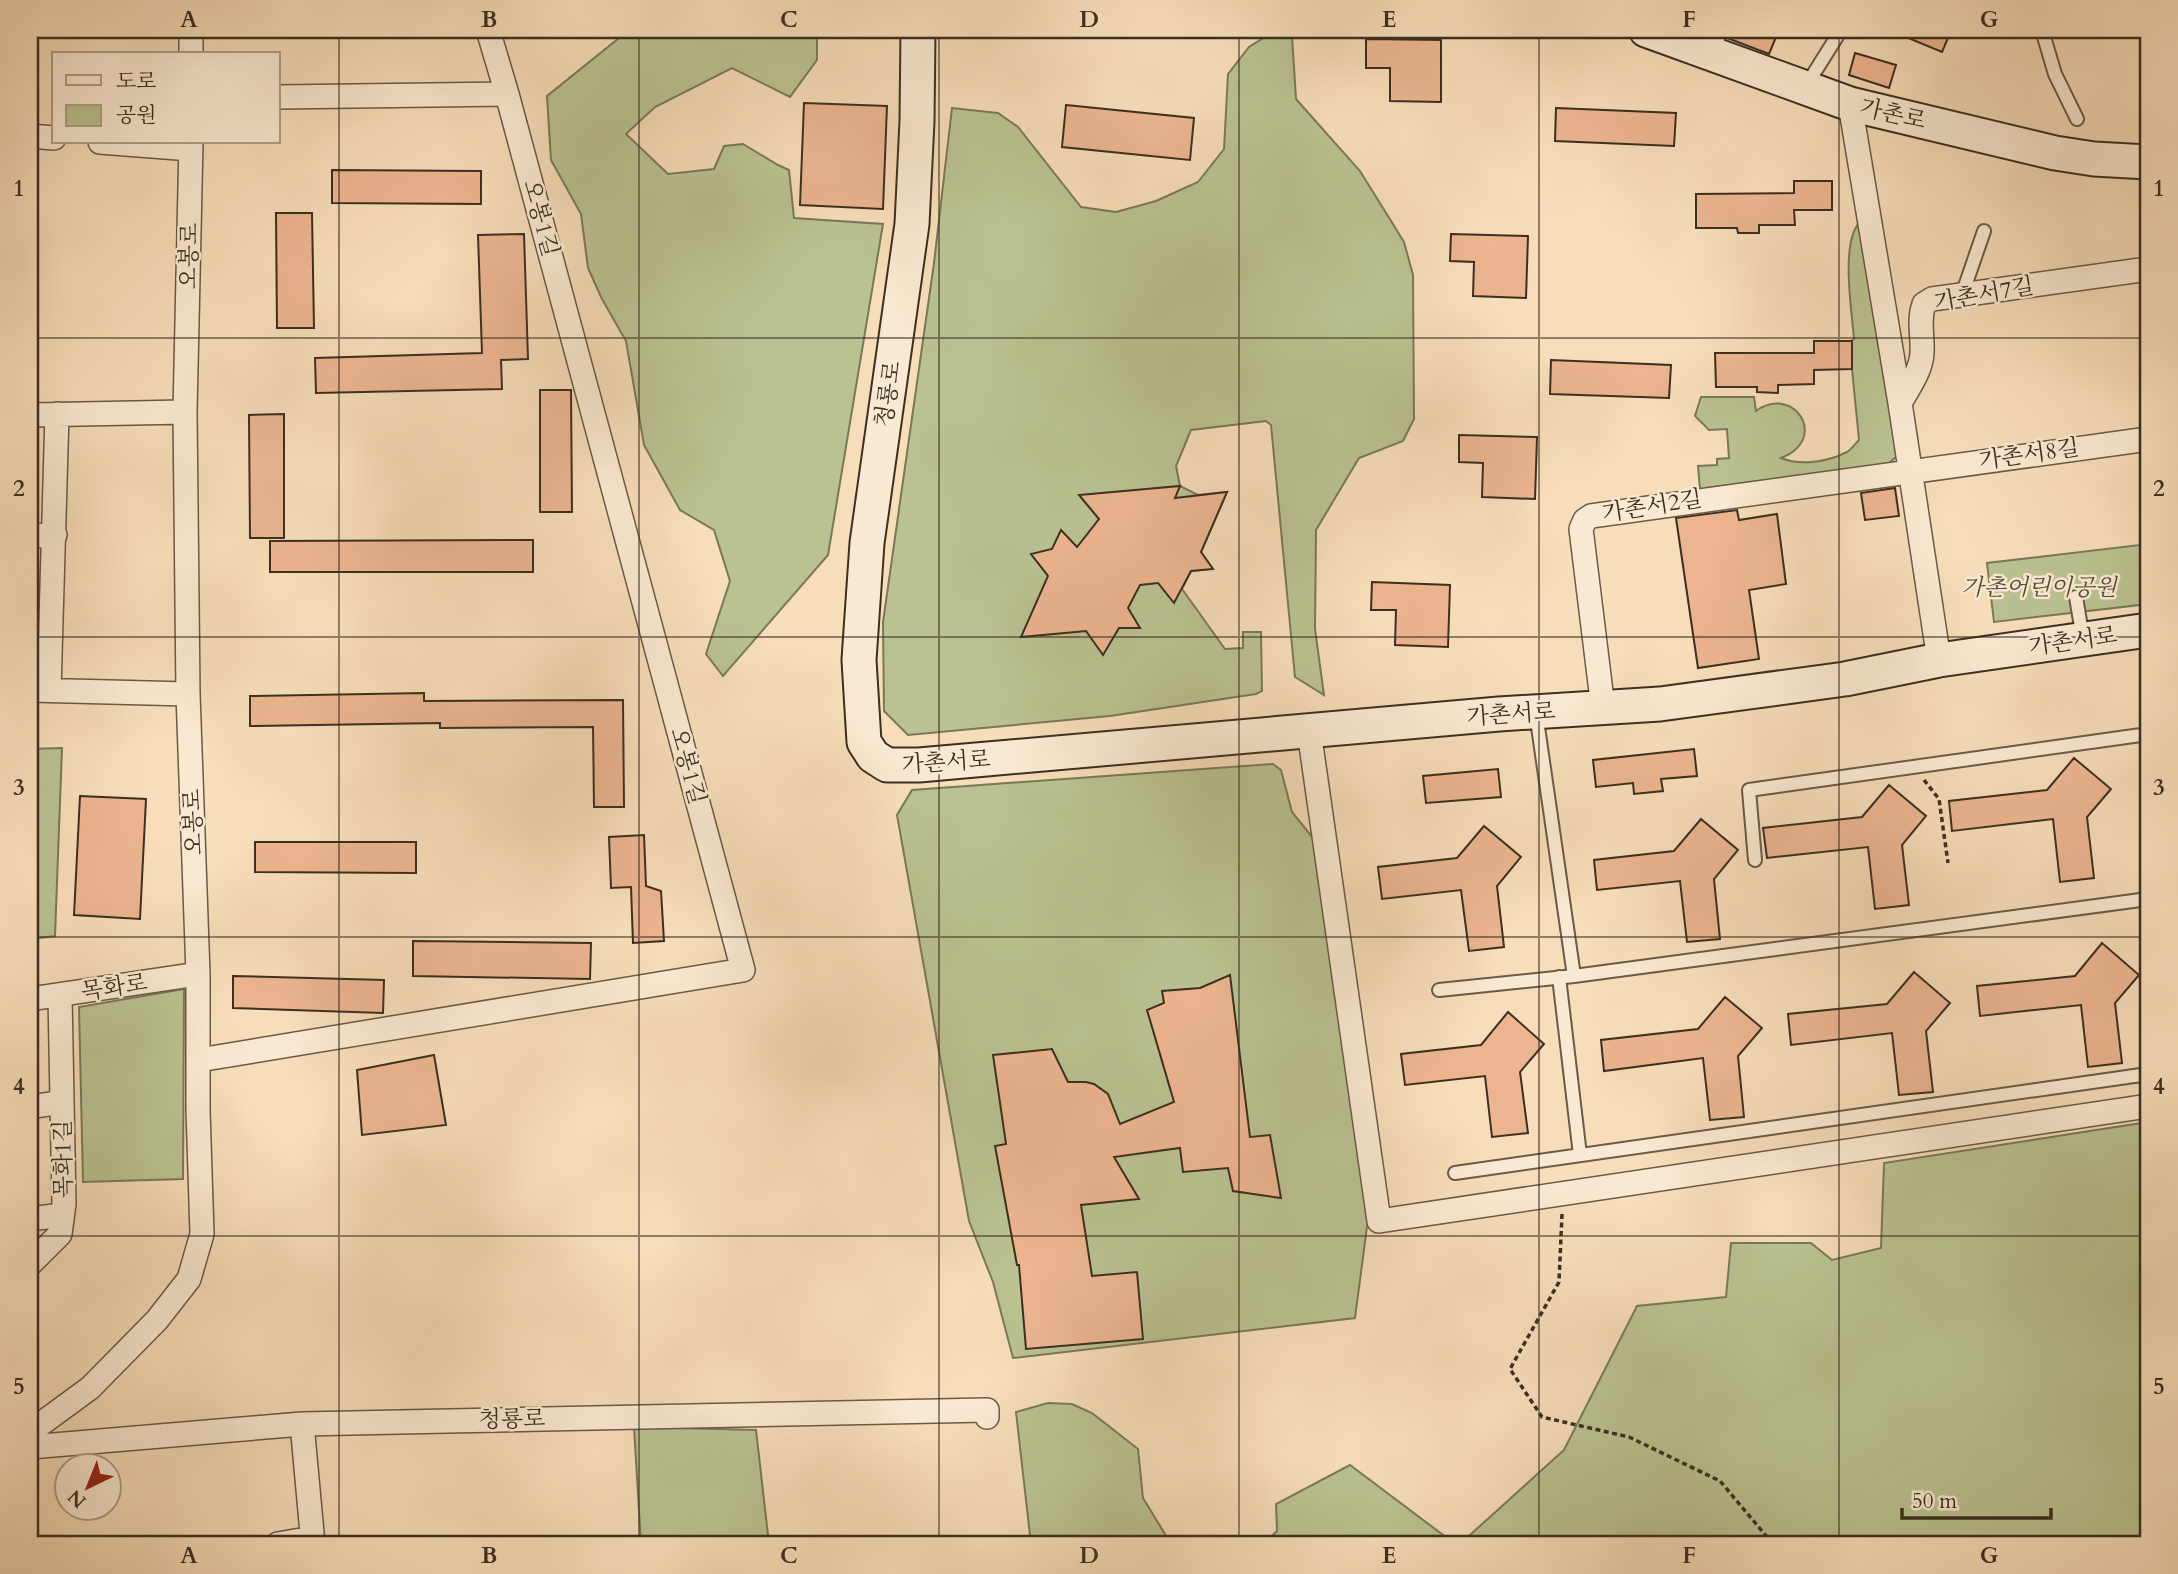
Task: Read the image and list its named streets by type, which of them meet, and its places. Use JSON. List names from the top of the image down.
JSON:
{
  "streets": {
    "street": [
      "가촌로",
      "오봉1길",
      "오봉로",
      "가촌서7길",
      "청룡로",
      "가촌서8길",
      "가촌서2길",
      "가촌서로",
      "목화로",
      "목화1길"
    ]
  },
  "crossings": [
    ["오봉1길", "오봉로"],
    ["오봉로", "목화로"],
    ["청룡로", "가촌서로"],
    ["가촌서8길", "가촌서2길"],
    ["가촌서2길", "가촌서로"],
    ["목화로", "목화1길"]
  ],
  "parks": ["가촌어린이공원"],
  "legend": ["도로", "공원"],
  "scale_bar": "50 m",
  "north": "bottom left",
  "grid": {
    "columns": [
      "A",
      "B",
      "C",
      "D",
      "E",
      "F",
      "G"
    ],
    "rows": [
      "1",
      "2",
      "3",
      "4",
      "5"
    ]
  }
}
